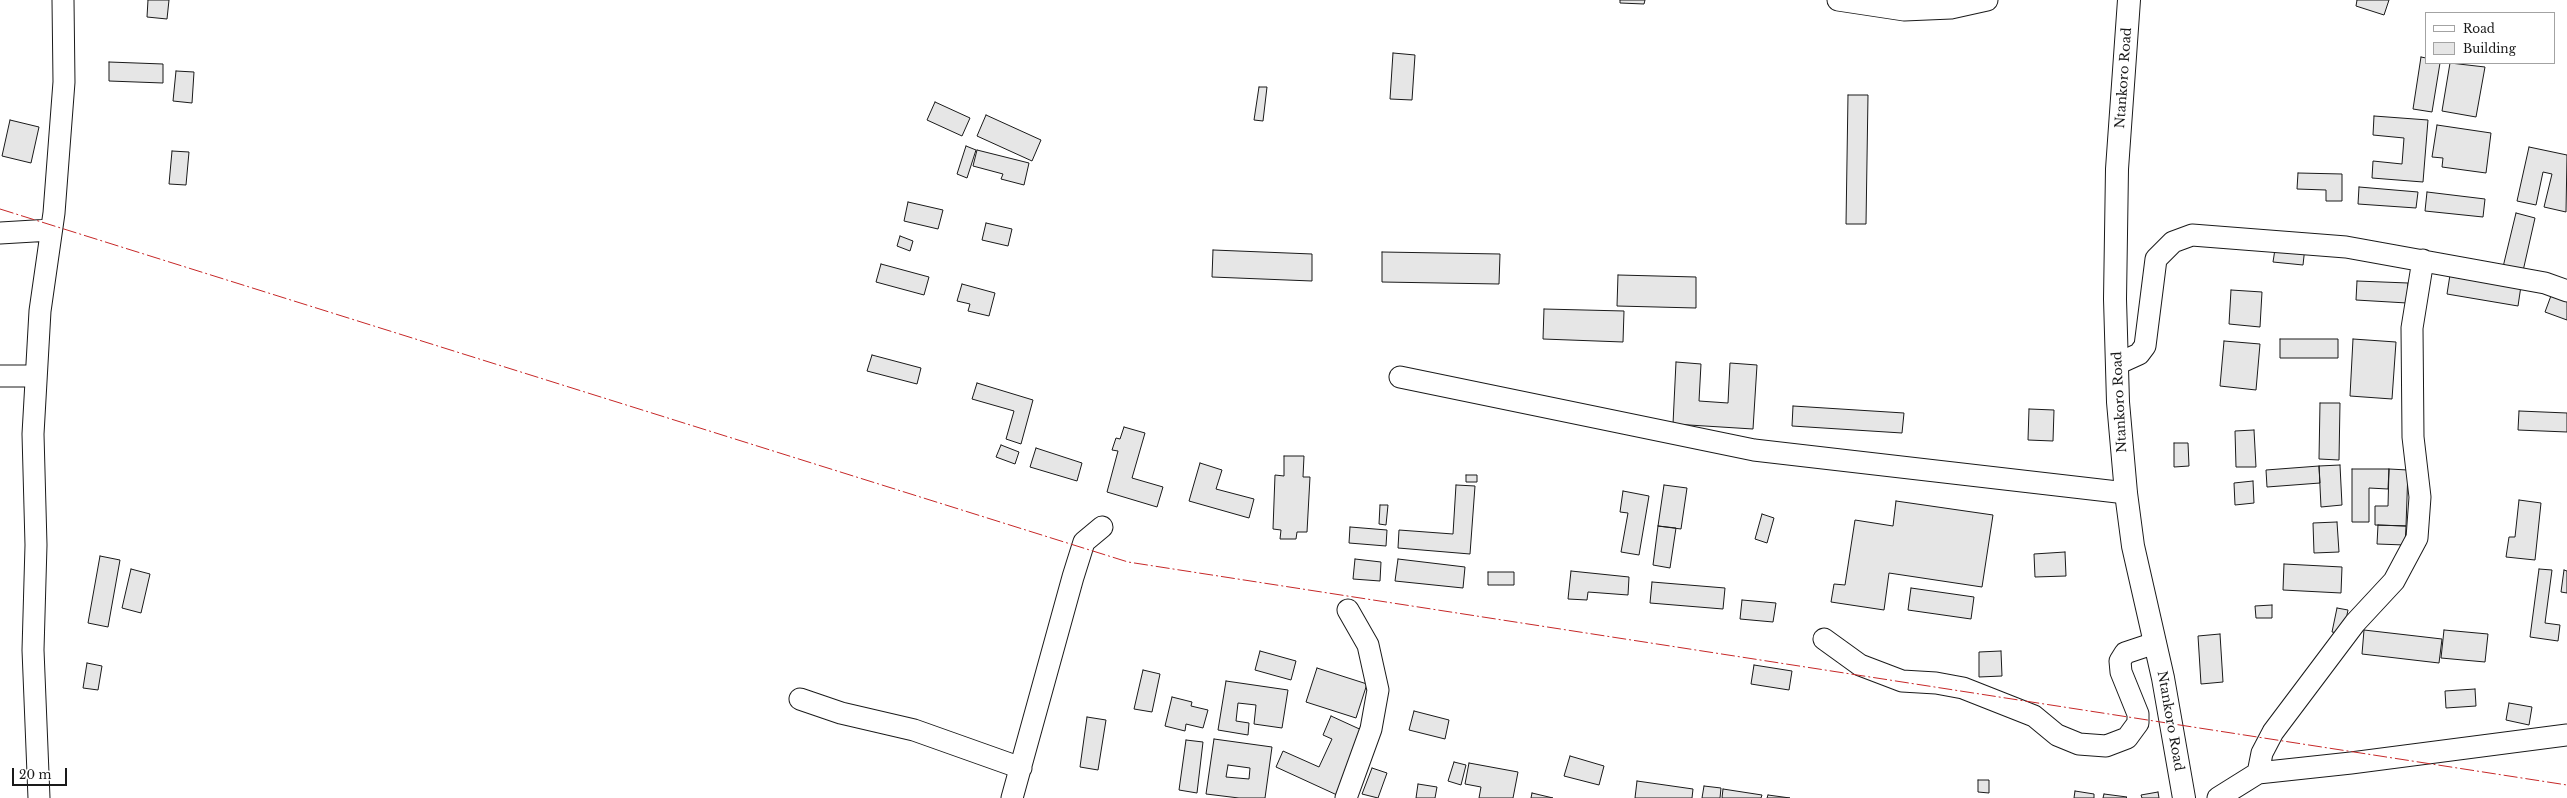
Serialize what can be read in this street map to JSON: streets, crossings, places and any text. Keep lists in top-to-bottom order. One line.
{"streets":{"main road":["Ntankoro Road"]},"legend":["Road","Building"],"scale_bar":"20 m"}
